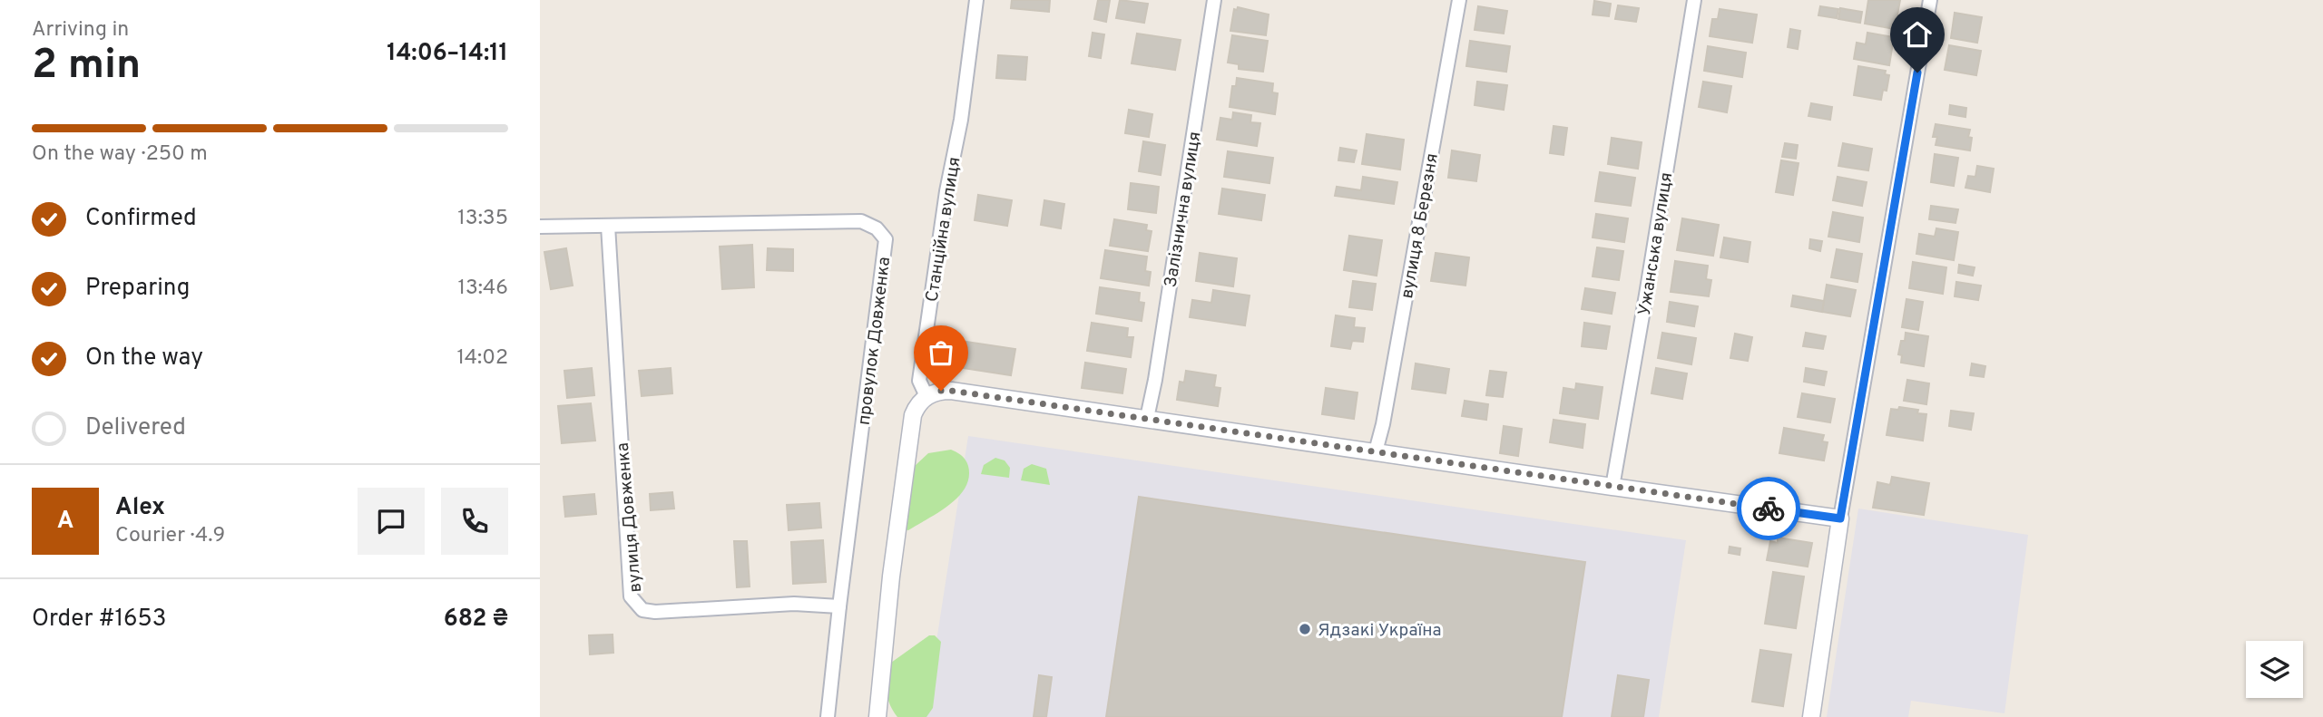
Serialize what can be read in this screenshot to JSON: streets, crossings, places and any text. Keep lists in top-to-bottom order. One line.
{"streets":{"street":["Залізнична вулиця","вулиця 8 Березня","Станційна вулиця","Ужанська вулиця","провулок Довженка","вулиця Довженка"]},"crossings":[["провулок Довженка","вулиця Довженка"]],"places":["Ядзакі Україна"],"page":{"heading":["2 min","Arriving in","14:06–14:11"],"panel":["Alex","Courier · 4.9","Order #1653","682 ₴"],"bar":"On the way · 250 m","list":[["Confirmed","13:35"],["Preparing","13:46"],["On the way","14:02"],"Delivered"],"round":"A"}}
